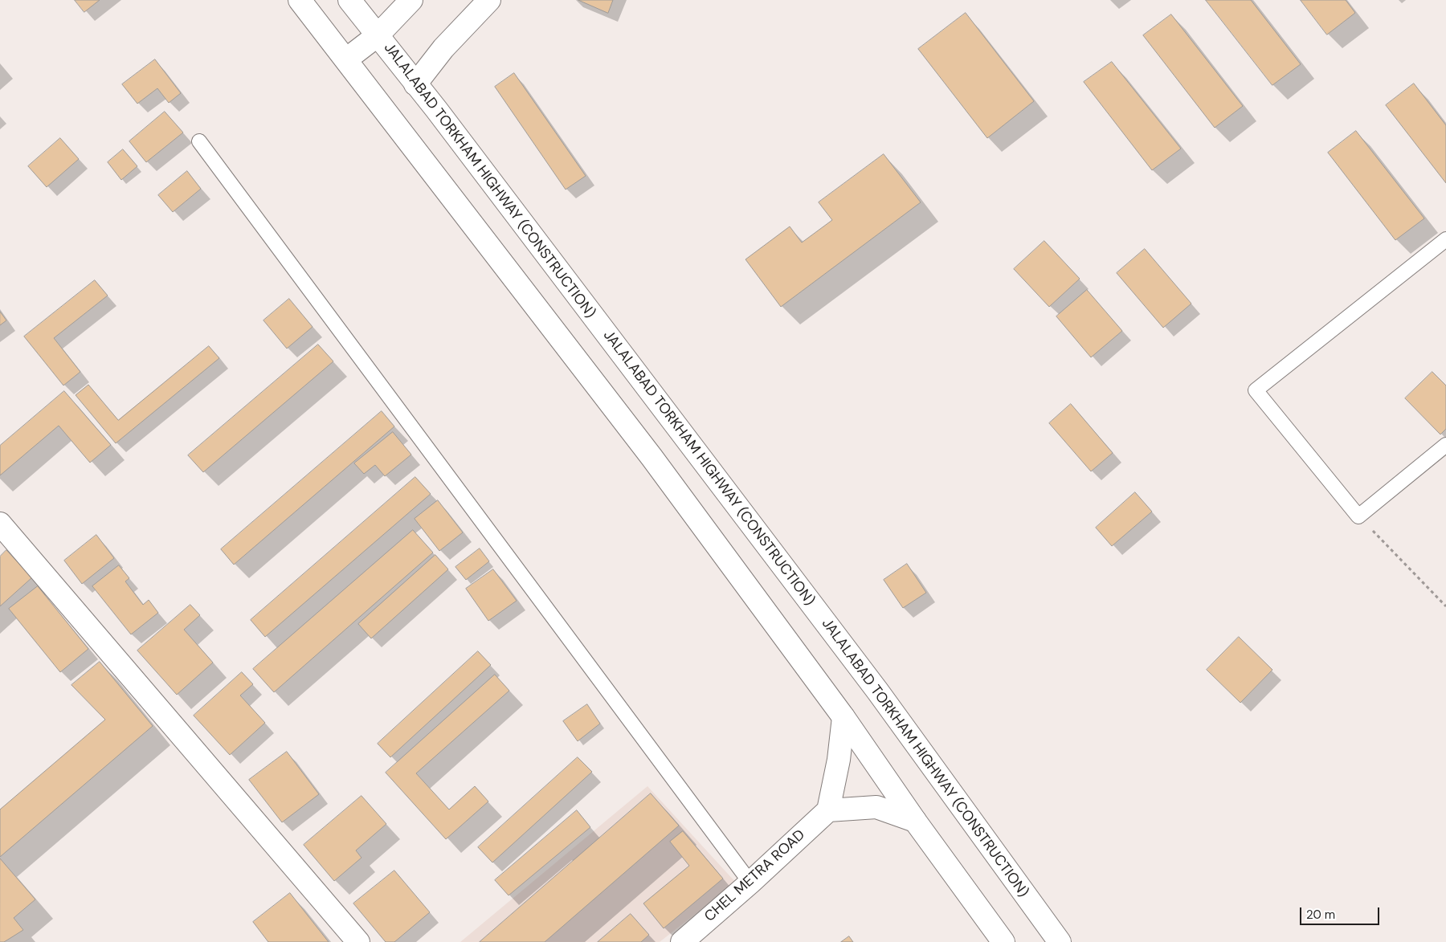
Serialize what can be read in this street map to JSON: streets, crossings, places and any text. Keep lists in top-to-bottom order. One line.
{"streets":{"main road":["JALALABAD TORKHAM HIGHWAY (CONSTRUCTION)","CHEL METRA ROAD"]},"scale_bar":"20 m"}
